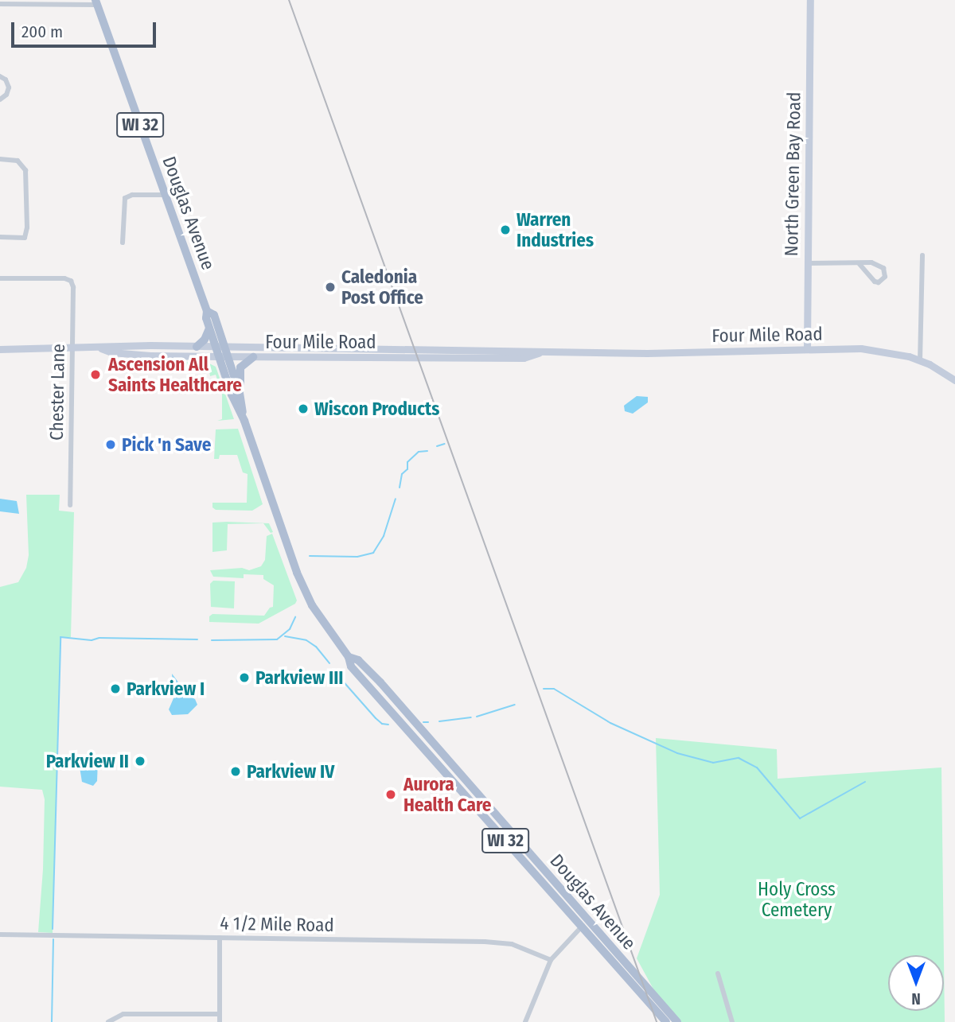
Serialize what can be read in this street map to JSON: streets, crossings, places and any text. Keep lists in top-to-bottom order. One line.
{"streets":{"main road":["WI 32","Douglas Avenue"],"street":["North Green Bay Road","Four Mile Road","Chester Lane","4 1/2 Mile Road"]},"crossings":[["North Green Bay Road","Four Mile Road"],["Douglas Avenue","Four Mile Road"],["Four Mile Road","Chester Lane"]],"parks":["Holy Cross Cemetery"],"places":["Warren Industries","Caledonia Post Office","Ascension All Saints Healthcare","Wiscon Products","Pick 'n Save","Parkview III","Parkview I","Parkview II","Parkview IV","Aurora Health Care"],"scale_bar":"200 m","north":"bottom"}
